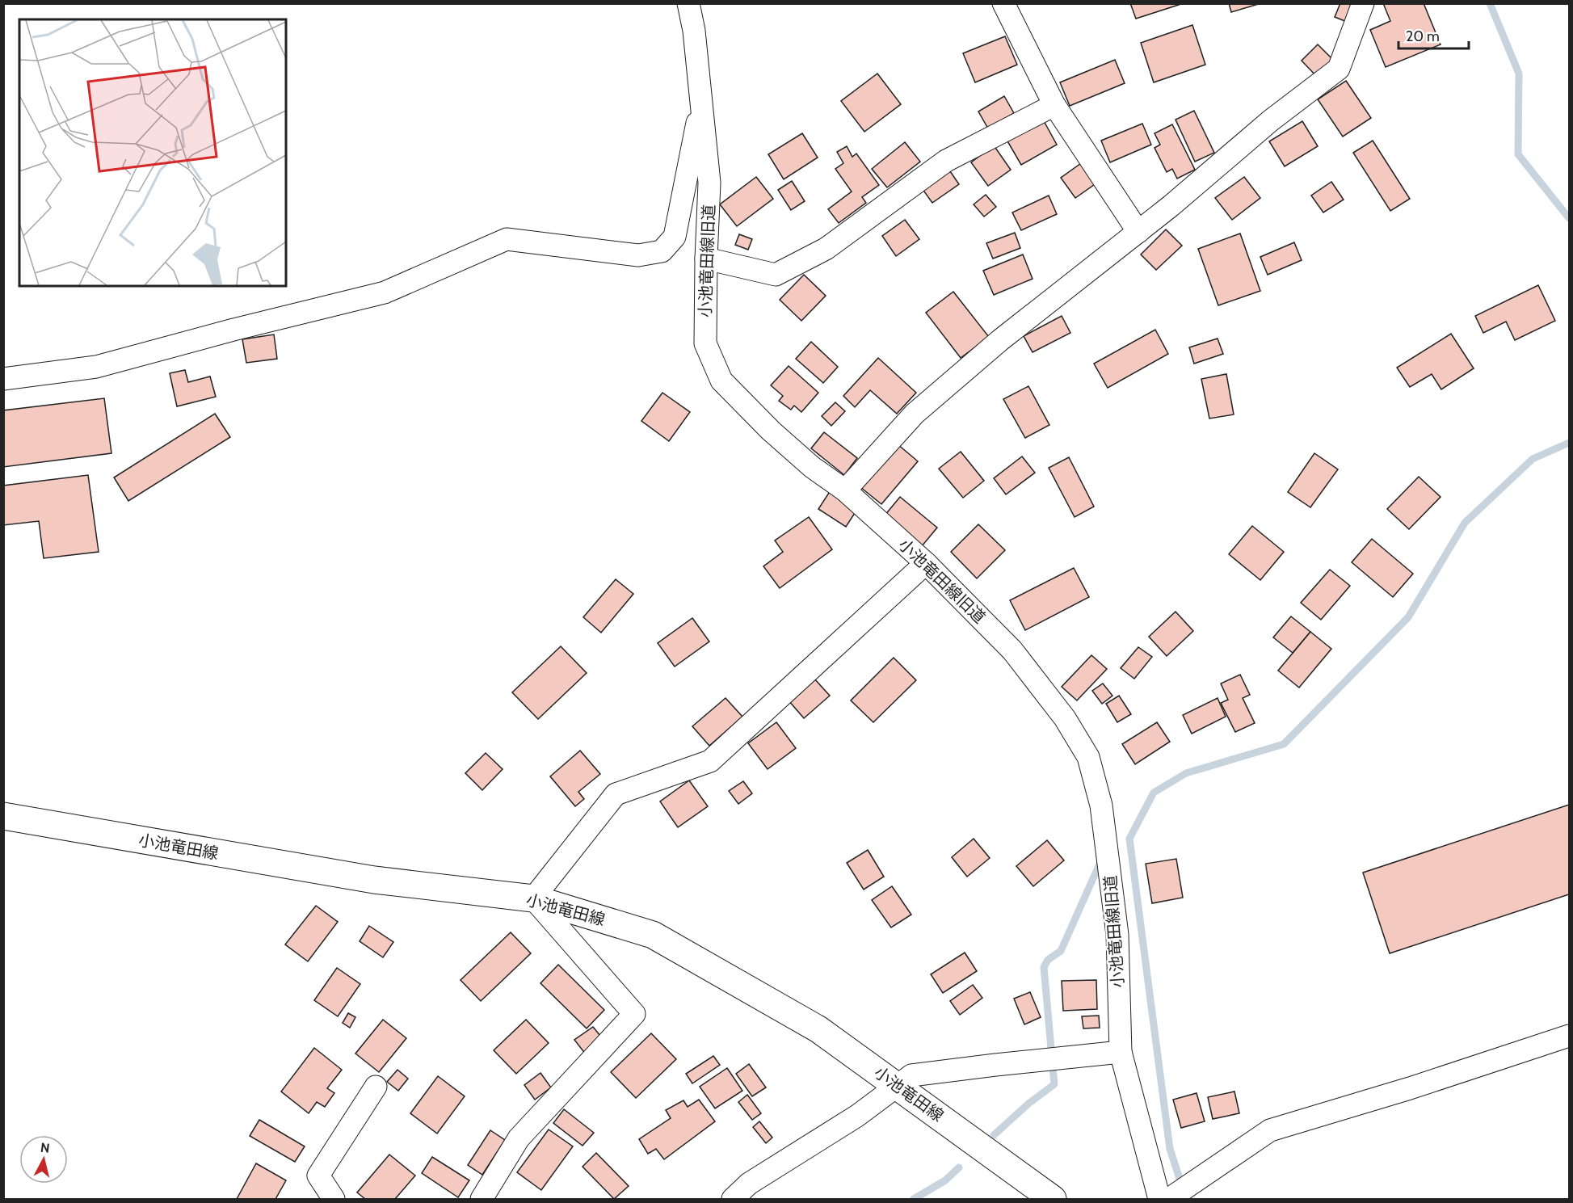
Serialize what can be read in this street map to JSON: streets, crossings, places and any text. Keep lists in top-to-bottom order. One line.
{"streets":{"main road":["小池竜田線"],"street":["小池竜田線旧道"]},"scale_bar":"20 m","north":"top"}
